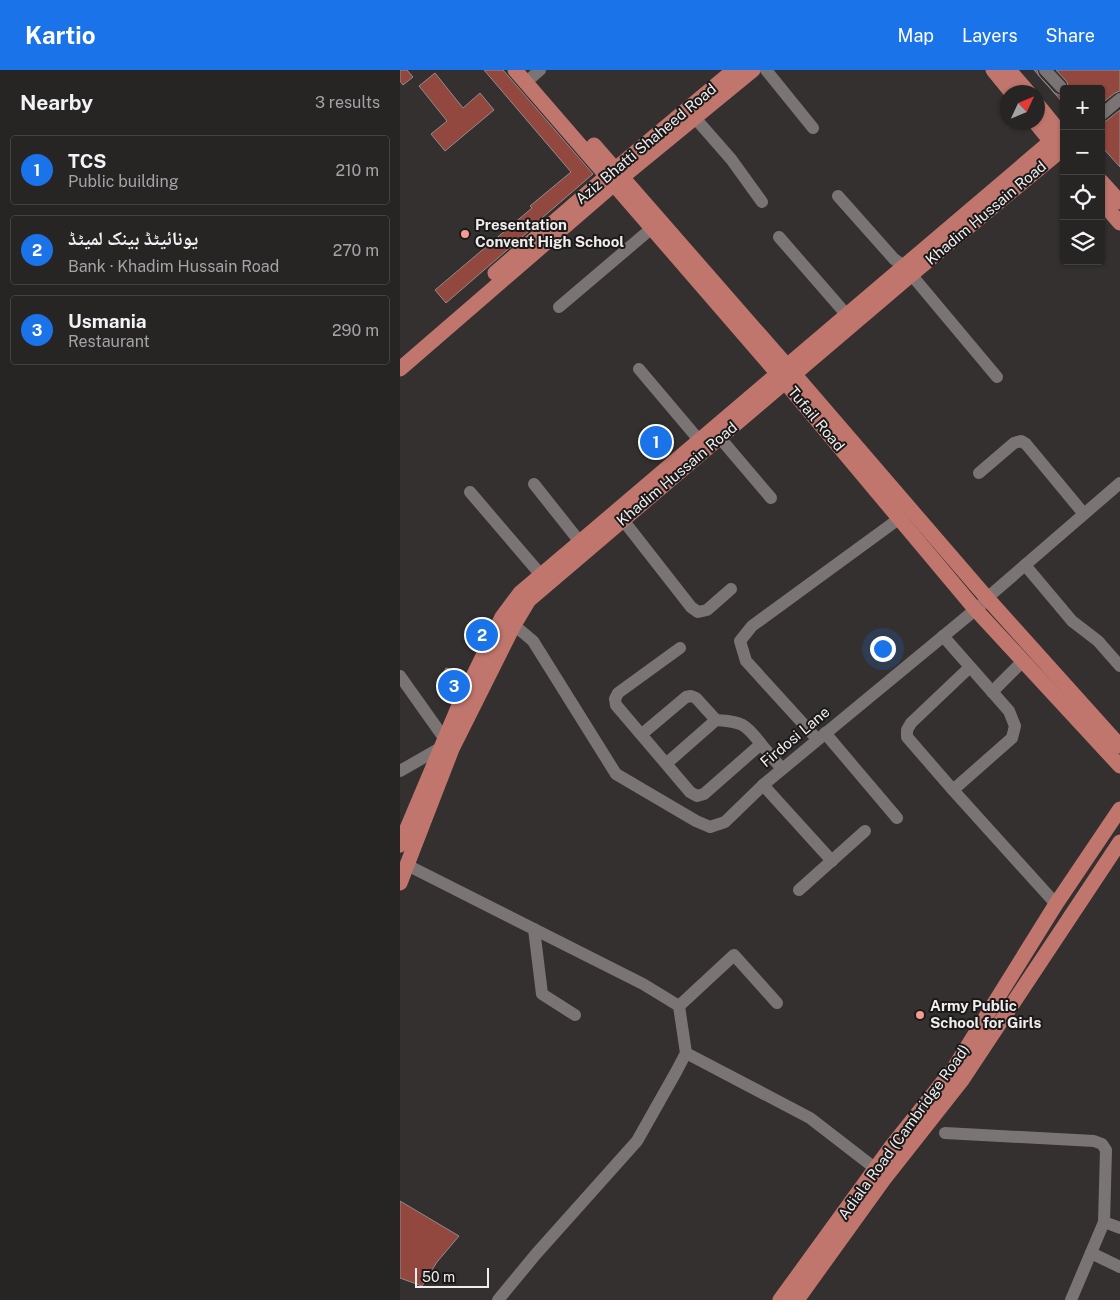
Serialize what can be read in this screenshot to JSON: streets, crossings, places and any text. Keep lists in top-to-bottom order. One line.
{"streets":{"main road":["Aziz Bhatti Shaheed Road","Khadim Hussain Road","Tufail Road","Adiala Road (Cambridge Road)"],"street":["Firdosi Lane"]},"crossings":[["Aziz Bhatti Shaheed Road","Tufail Road"],["Khadim Hussain Road","Tufail Road"],["Khadim Hussain Road","Firdosi Lane"],["Tufail Road","Firdosi Lane"]],"places":["Presentation Convent High School","Army Public School for Girls"],"scale_bar":"50 m","north":"top right","page":{"header":"Kartio","nav":["Map","Layers","Share"],"heading":["Nearby","3 results"],"map_buttons":["+","−"],"list":[{"mark":"1","name":"TCS","note":"Public building","value":"210 m"},{"mark":"2","name":"یونائیٹڈ بینک لمیٹڈ","note":"Bank · Khadim Hussain Road","value":"270 m"},{"mark":"3","name":"Usmania","note":"Restaurant","value":"290 m"}],"pins":["1","2","3"],"scale":"50 m"}}
